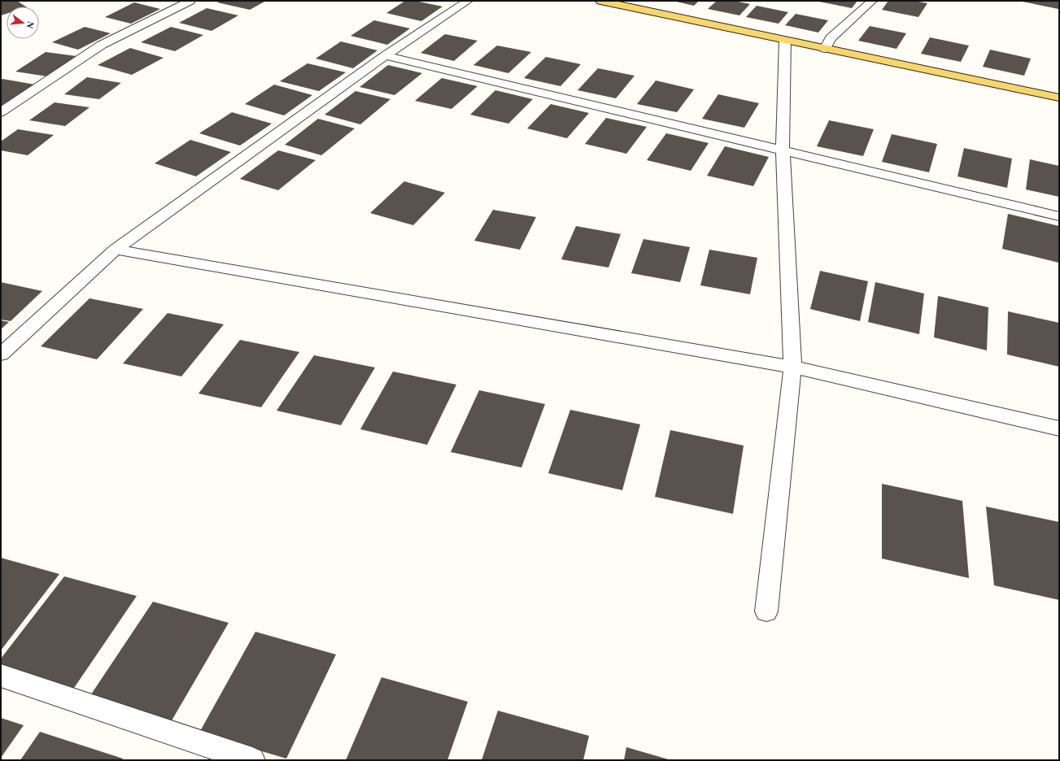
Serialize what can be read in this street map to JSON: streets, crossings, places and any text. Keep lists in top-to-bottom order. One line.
{"north":"right"}
